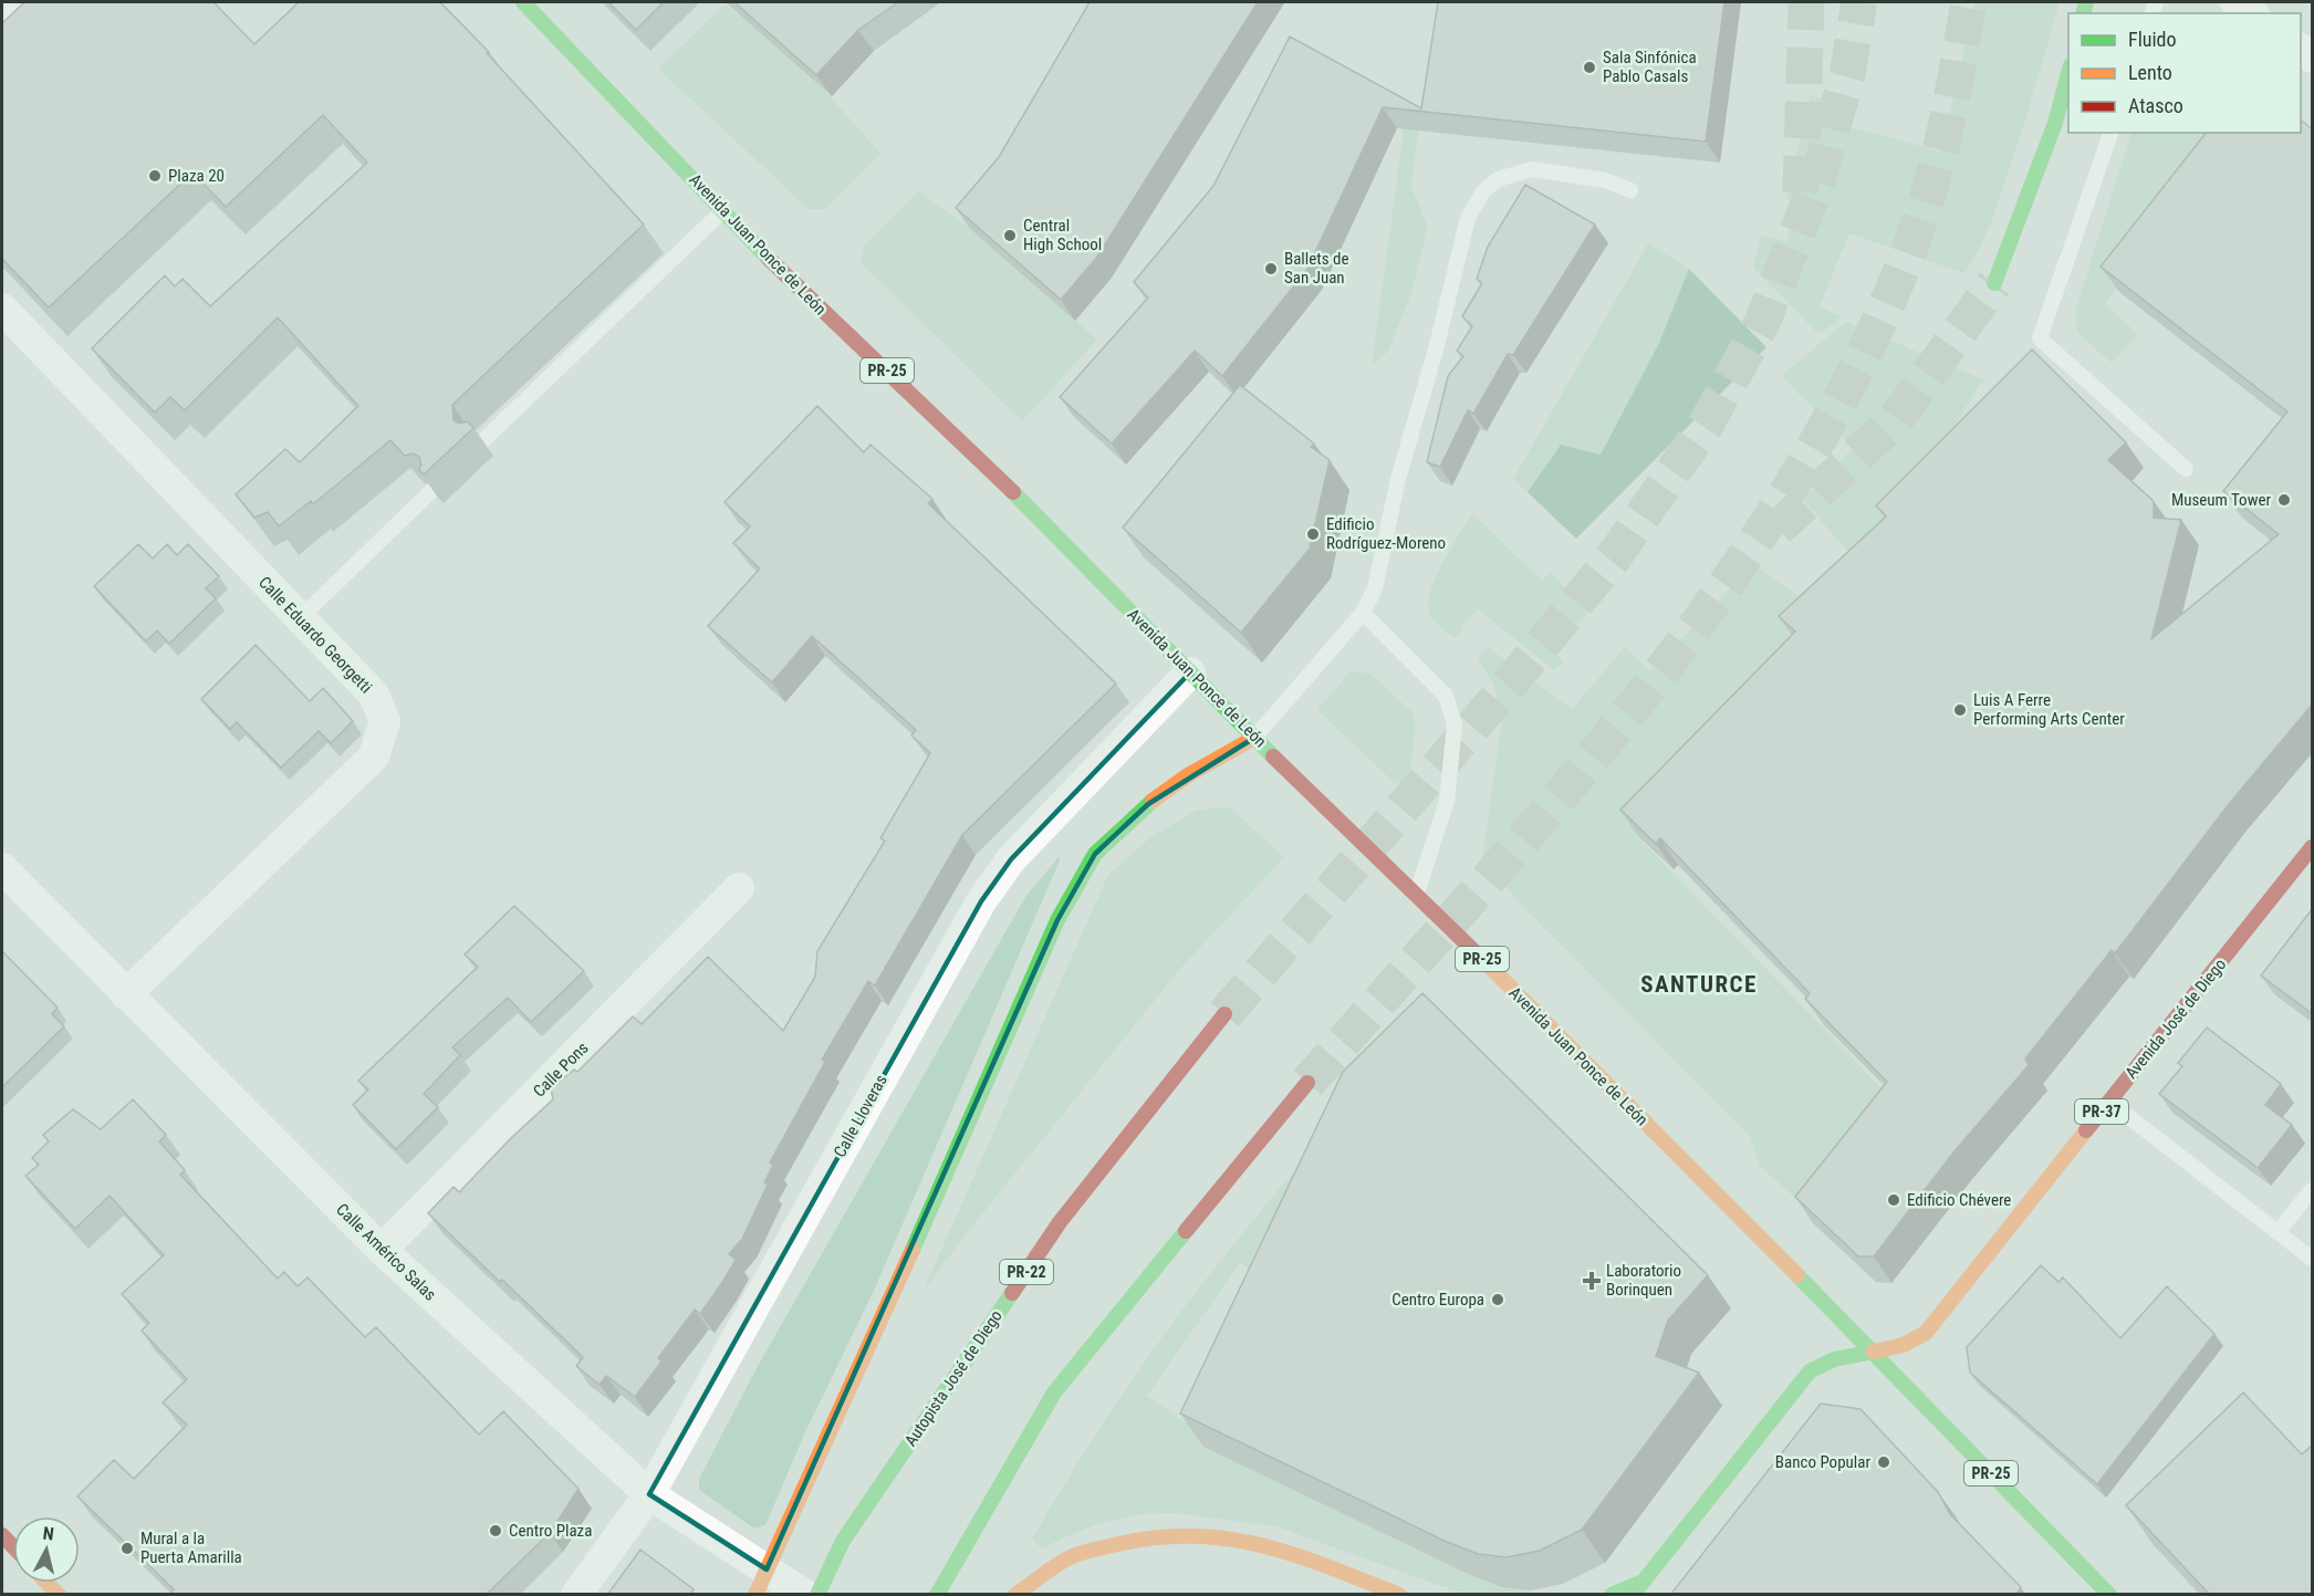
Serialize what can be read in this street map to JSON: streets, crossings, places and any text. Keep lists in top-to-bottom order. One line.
{"streets":{"main road":["Avenida Juan Ponce de León","PR-25","Avenida José de Diego","PR-37","PR-22","Autopista José de Diego"],"street":["Calle Eduardo Georgetti","Calle Pons","Calle Lloveras","Calle Américo Salas"]},"crossings":[["Avenida Juan Ponce de León","PR-25"],["Avenida Juan Ponce de León","Avenida José de Diego"],["Avenida Juan Ponce de León","PR-37"],["Avenida Juan Ponce de León","Calle Lloveras"],["PR-25","Avenida José de Diego"],["PR-25","PR-37"],["Calle Eduardo Georgetti","Calle Américo Salas"],["Avenida José de Diego","PR-37"],["Calle Pons","Calle Américo Salas"],["Calle Lloveras","Calle Américo Salas"]],"districts":["SANTURCE"],"places":{"other":["Sala Sinfónica Pablo Casals","Plaza 20","Central High School","Ballets de San Juan","Museum Tower","Edificio Rodríguez-Moreno","Luis A Ferre Performing Arts Center","Edificio Chévere","Centro Europa","Banco Popular","Centro Plaza","Mural a la Puerta Amarilla"],"health":["Laboratorio Borinquen"]},"legend":["Fluido","Lento","Atasco"],"north":"top"}
